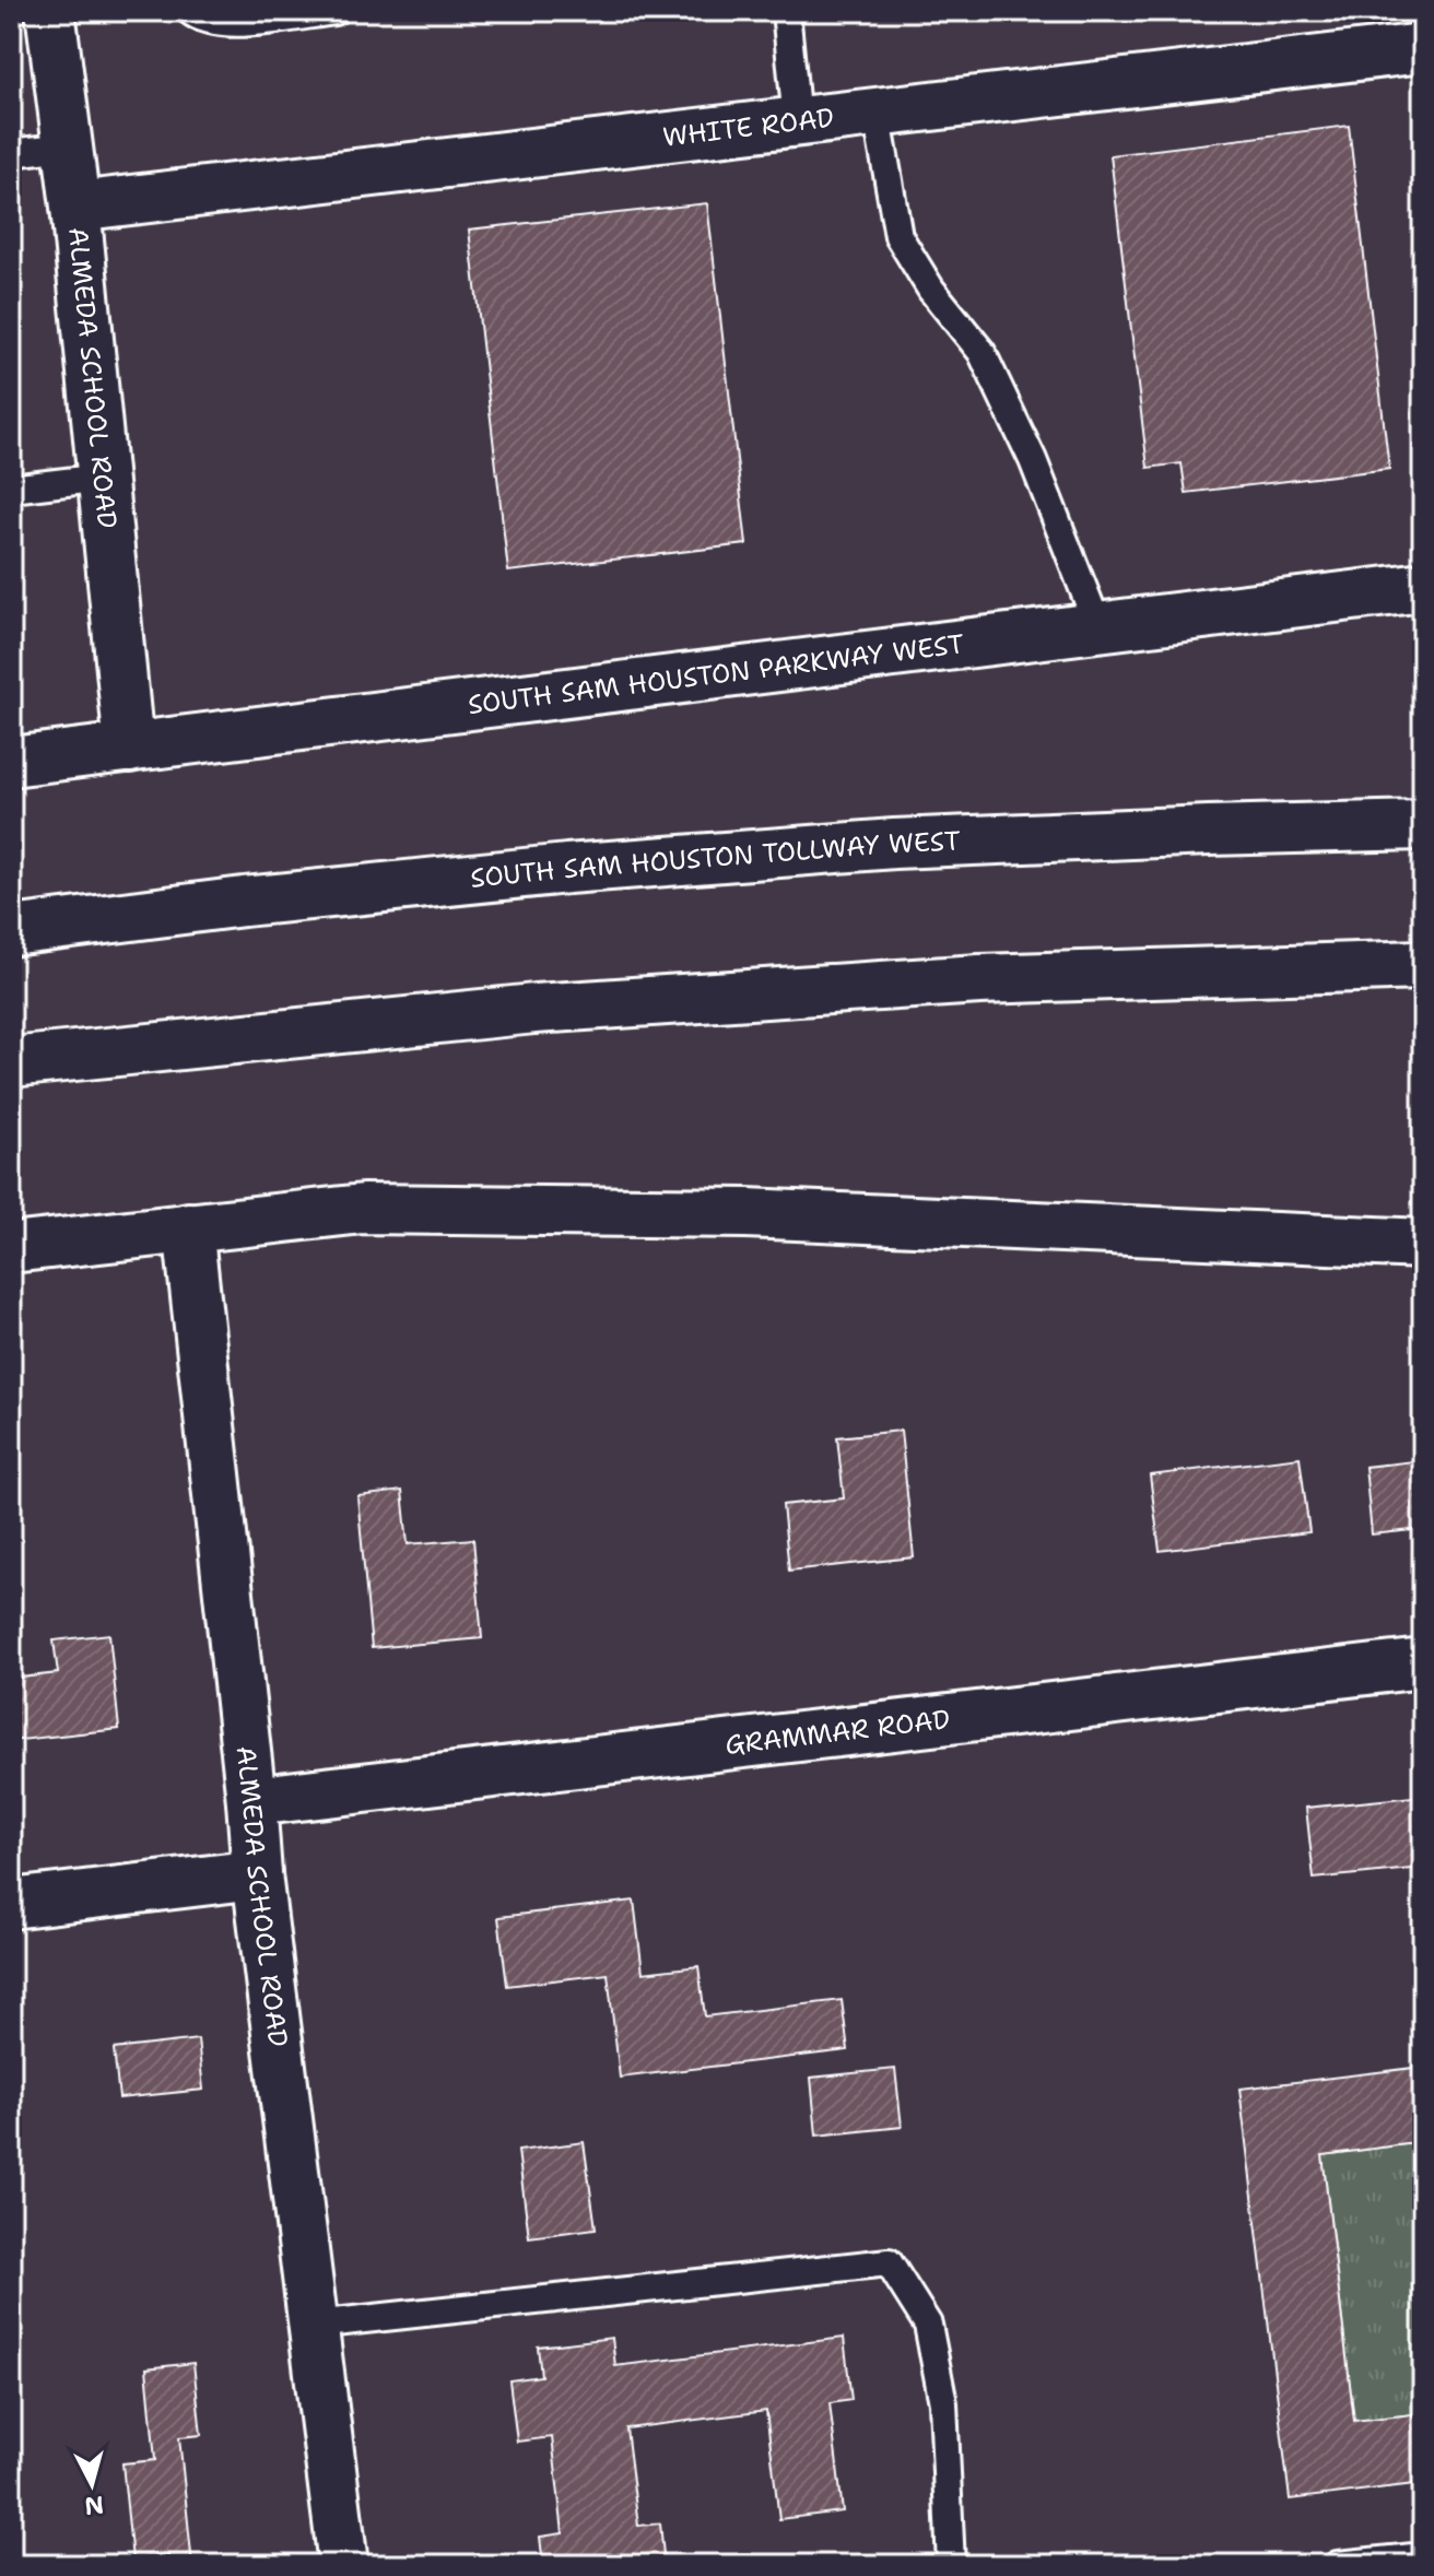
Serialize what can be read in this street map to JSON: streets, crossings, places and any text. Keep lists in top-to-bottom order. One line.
{"streets":{"main road":["WHITE ROAD","ALMEDA SCHOOL ROAD","SOUTH SAM HOUSTON PARKWAY WEST","SOUTH SAM HOUSTON TOLLWAY WEST","GRAMMAR ROAD"]},"crossings":[["WHITE ROAD","ALMEDA SCHOOL ROAD"],["ALMEDA SCHOOL ROAD","SOUTH SAM HOUSTON PARKWAY WEST"],["ALMEDA SCHOOL ROAD","GRAMMAR ROAD"]],"north":"bottom"}
